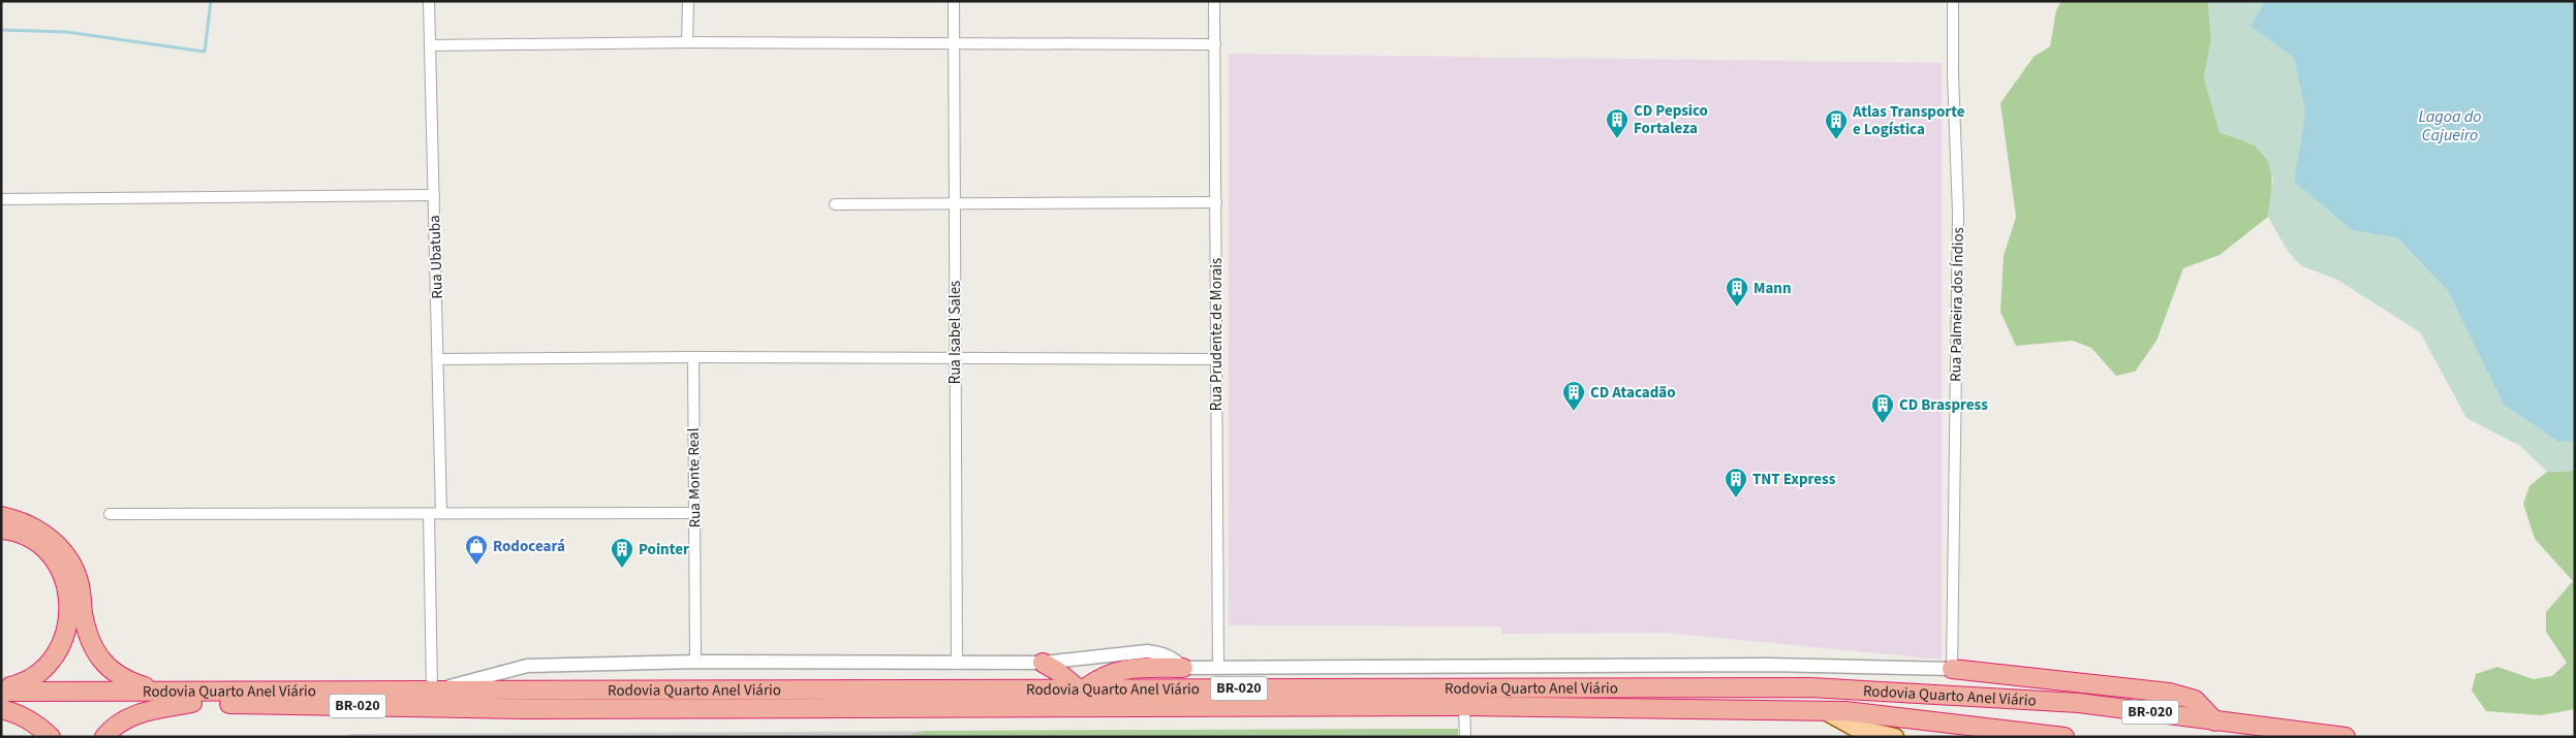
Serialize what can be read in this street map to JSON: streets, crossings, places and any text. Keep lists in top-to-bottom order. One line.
{"streets":{"highway":["BR-020","Rodovia Quarto Anel Viário"],"street":["Rua Ubatuba","Rua Palmeira dos Índios","Rua Isabel Sales","Rua Prudente de Morais","Rua Monte Real"]},"crossings":[["BR-020","Rodovia Quarto Anel Viário"]],"water":["Lagoa do Cajueiro"],"places":{"building":["CD Pepsico Fortaleza","Atlas Transporte e Logística","Mann","CD Atacadão","CD Braspress","TNT Express","Pointer"],"shop":["Rodoceará"]}}
